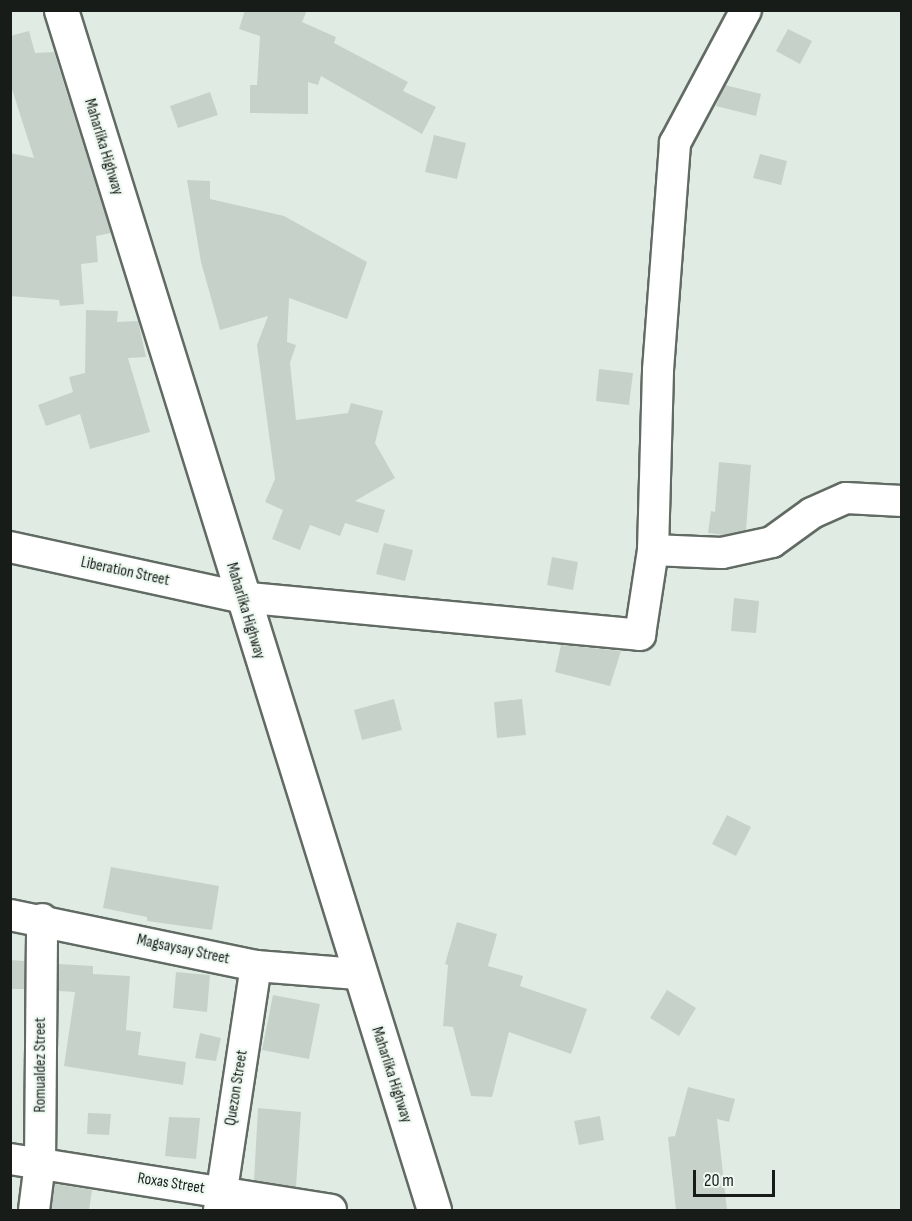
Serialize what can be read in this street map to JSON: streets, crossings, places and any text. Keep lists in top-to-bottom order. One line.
{"streets":{"highway":["Maharlika Highway"],"street":["Liberation Street","Magsaysay Street","Romualdez Street","Quezon Street","Roxas Street"]},"crossings":[["Maharlika Highway","Liberation Street"],["Maharlika Highway","Magsaysay Street"],["Magsaysay Street","Romualdez Street"],["Magsaysay Street","Quezon Street"],["Romualdez Street","Roxas Street"],["Quezon Street","Roxas Street"]],"scale_bar":"20 m"}
